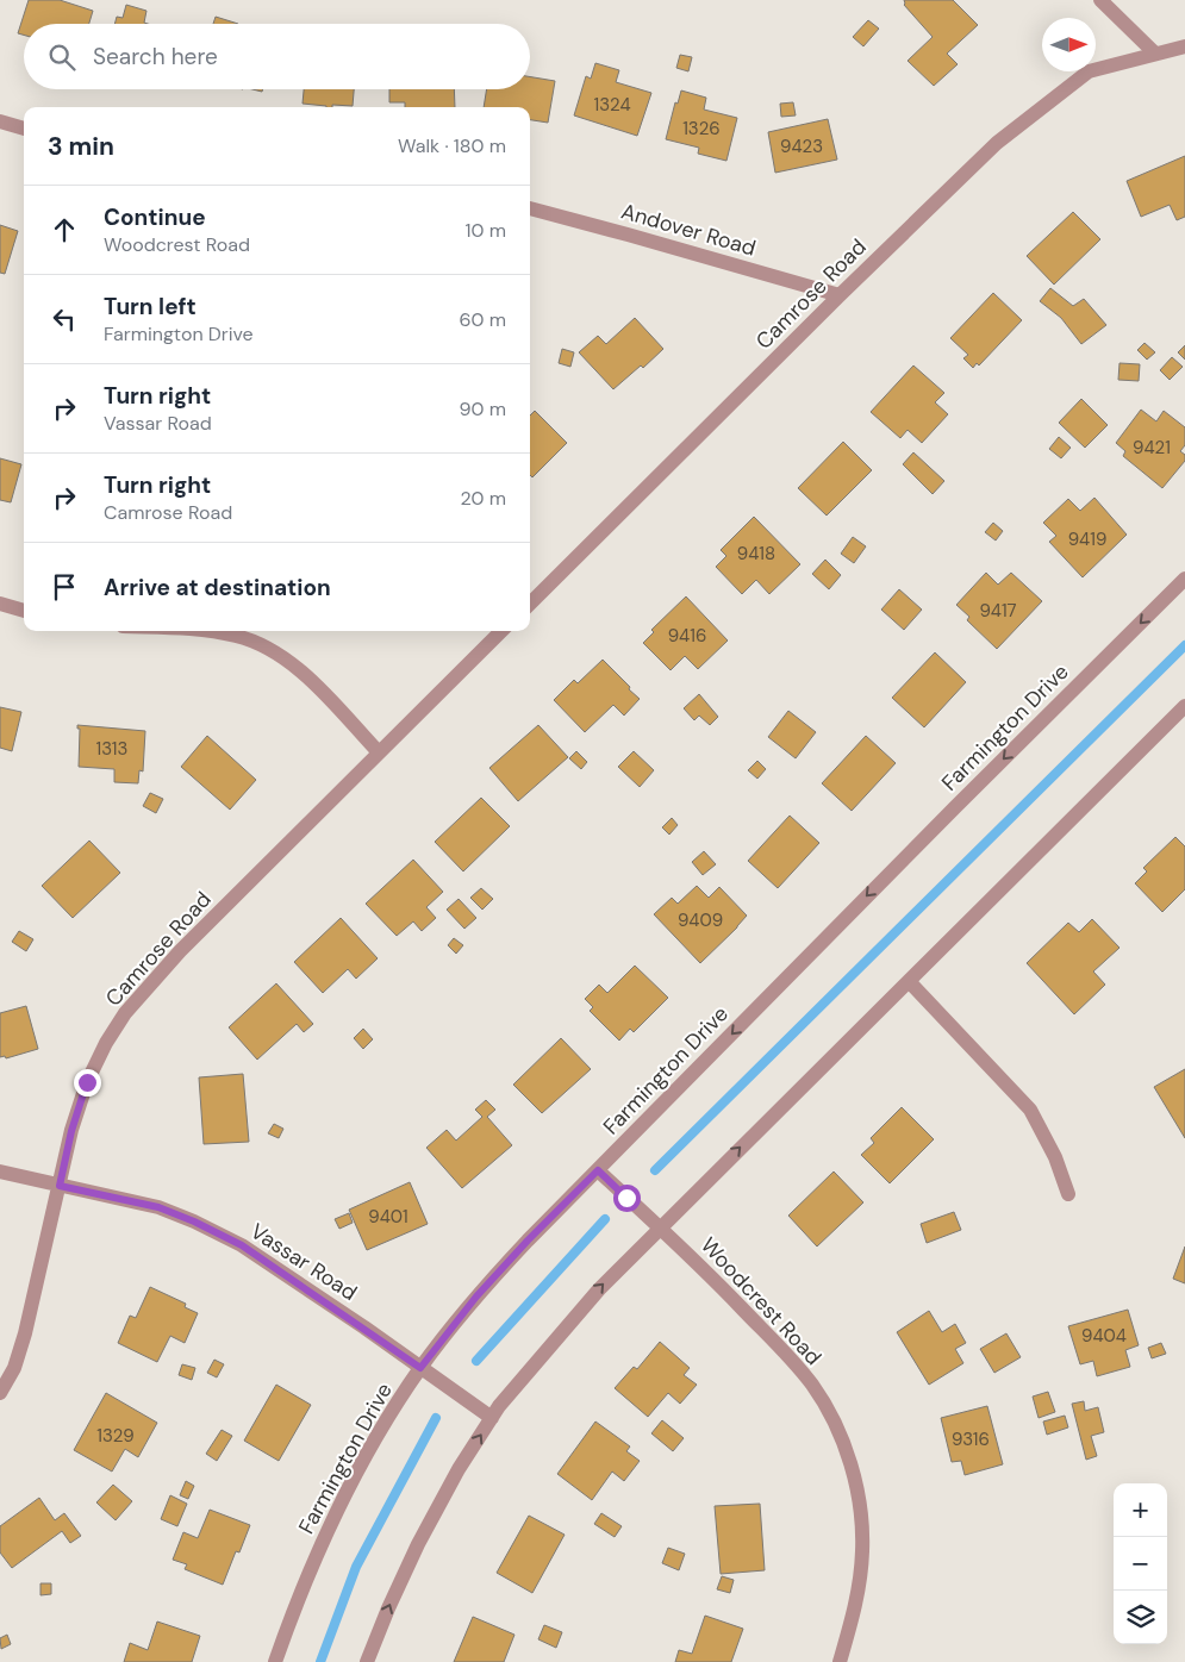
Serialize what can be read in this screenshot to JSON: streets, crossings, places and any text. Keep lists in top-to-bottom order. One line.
{"streets":{"street":["Andover Road","Camrose Road","Farmington Drive","Vassar Road","Woodcrest Road"]},"crossings":[["Andover Road","Camrose Road"],["Camrose Road","Vassar Road"],["Farmington Drive","Vassar Road"],["Farmington Drive","Woodcrest Road"]],"house_numbers":["1324","1326","9423","9421","9419","9418","9417","9416","1313","9409","9401","9404","1329","9316"],"north":"right","page":{"search":"Search here","heading":["3 min","Walk · 180 m"],"list":[["Continue","Woodcrest Road","10 m"],["Turn left","Farmington Drive","60 m"],["Turn right","Vassar Road","90 m"],["Turn right","Camrose Road","20 m"],"Arrive at destination"],"map_buttons":["+","−"]}}
